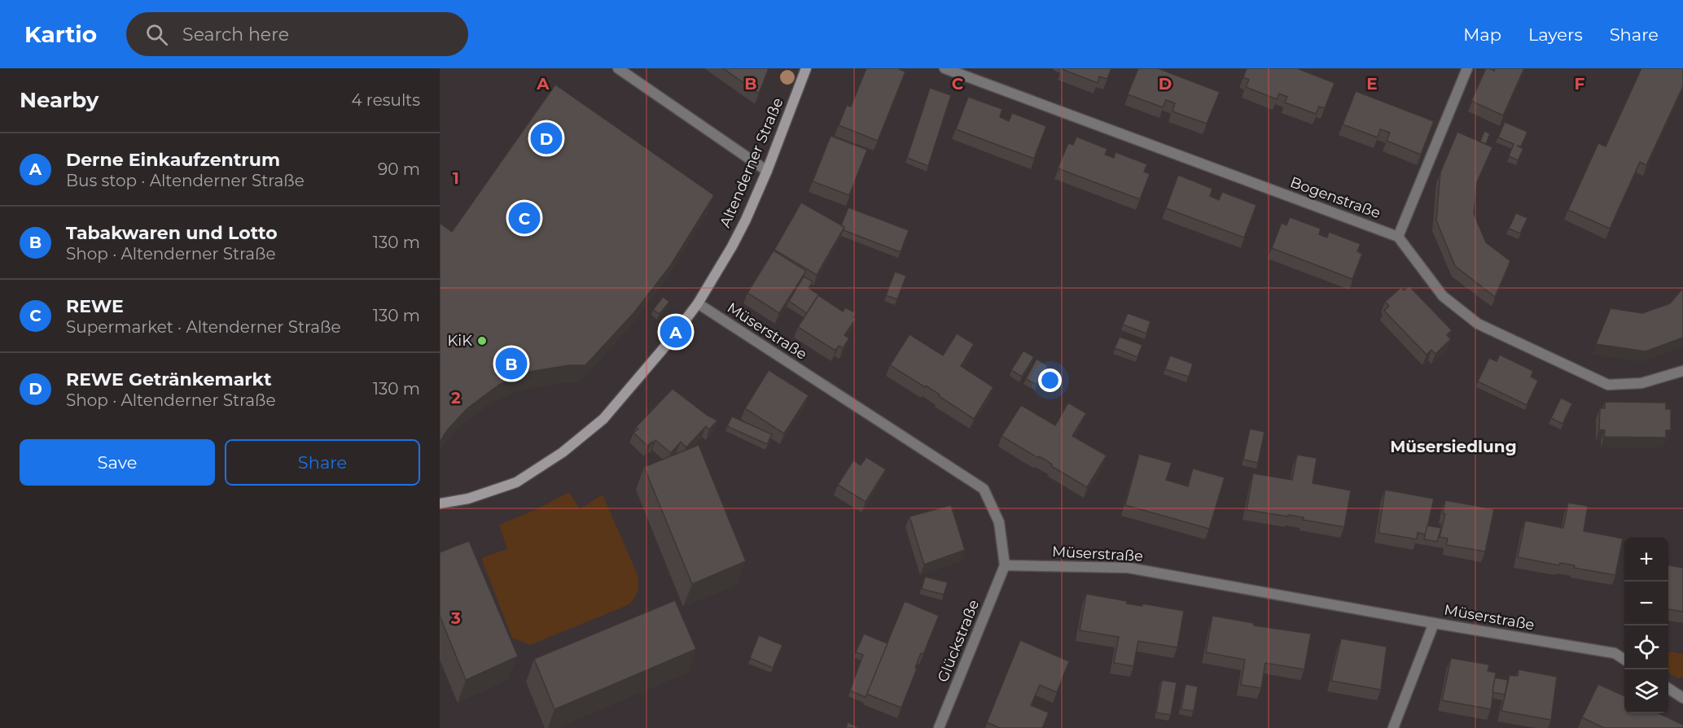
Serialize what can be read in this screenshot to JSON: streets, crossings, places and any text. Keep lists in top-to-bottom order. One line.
{"streets":{"main road":["Altenderner Straße"],"street":["Bogenstraße","Müserstraße","Glückstraße"]},"crossings":[["Altenderner Straße","Müserstraße"],["Müserstraße","Glückstraße"]],"districts":["Müsersiedlung"],"places":["KiK"],"page":{"header":"Kartio","search":"Search here","nav":["Map","Layers","Share"],"heading":["Nearby","4 results"],"pins":["D","C","A","B"],"list":[{"mark":"A","name":"Derne Einkaufzentrum","note":"Bus stop · Altenderner Straße","value":"90 m"},{"mark":"B","name":"Tabakwaren und Lotto","note":"Shop · Altenderner Straße","value":"130 m"},{"mark":"C","name":"REWE","note":"Supermarket · Altenderner Straße","value":"130 m"},{"mark":"D","name":"REWE Getränkemarkt","note":"Shop · Altenderner Straße","value":"130 m"}],"buttons":["Save","Share"],"map_buttons":["+","−"]},"grid":{"columns":["A","B","C","D","E","F"],"rows":["1","2","3"]}}
